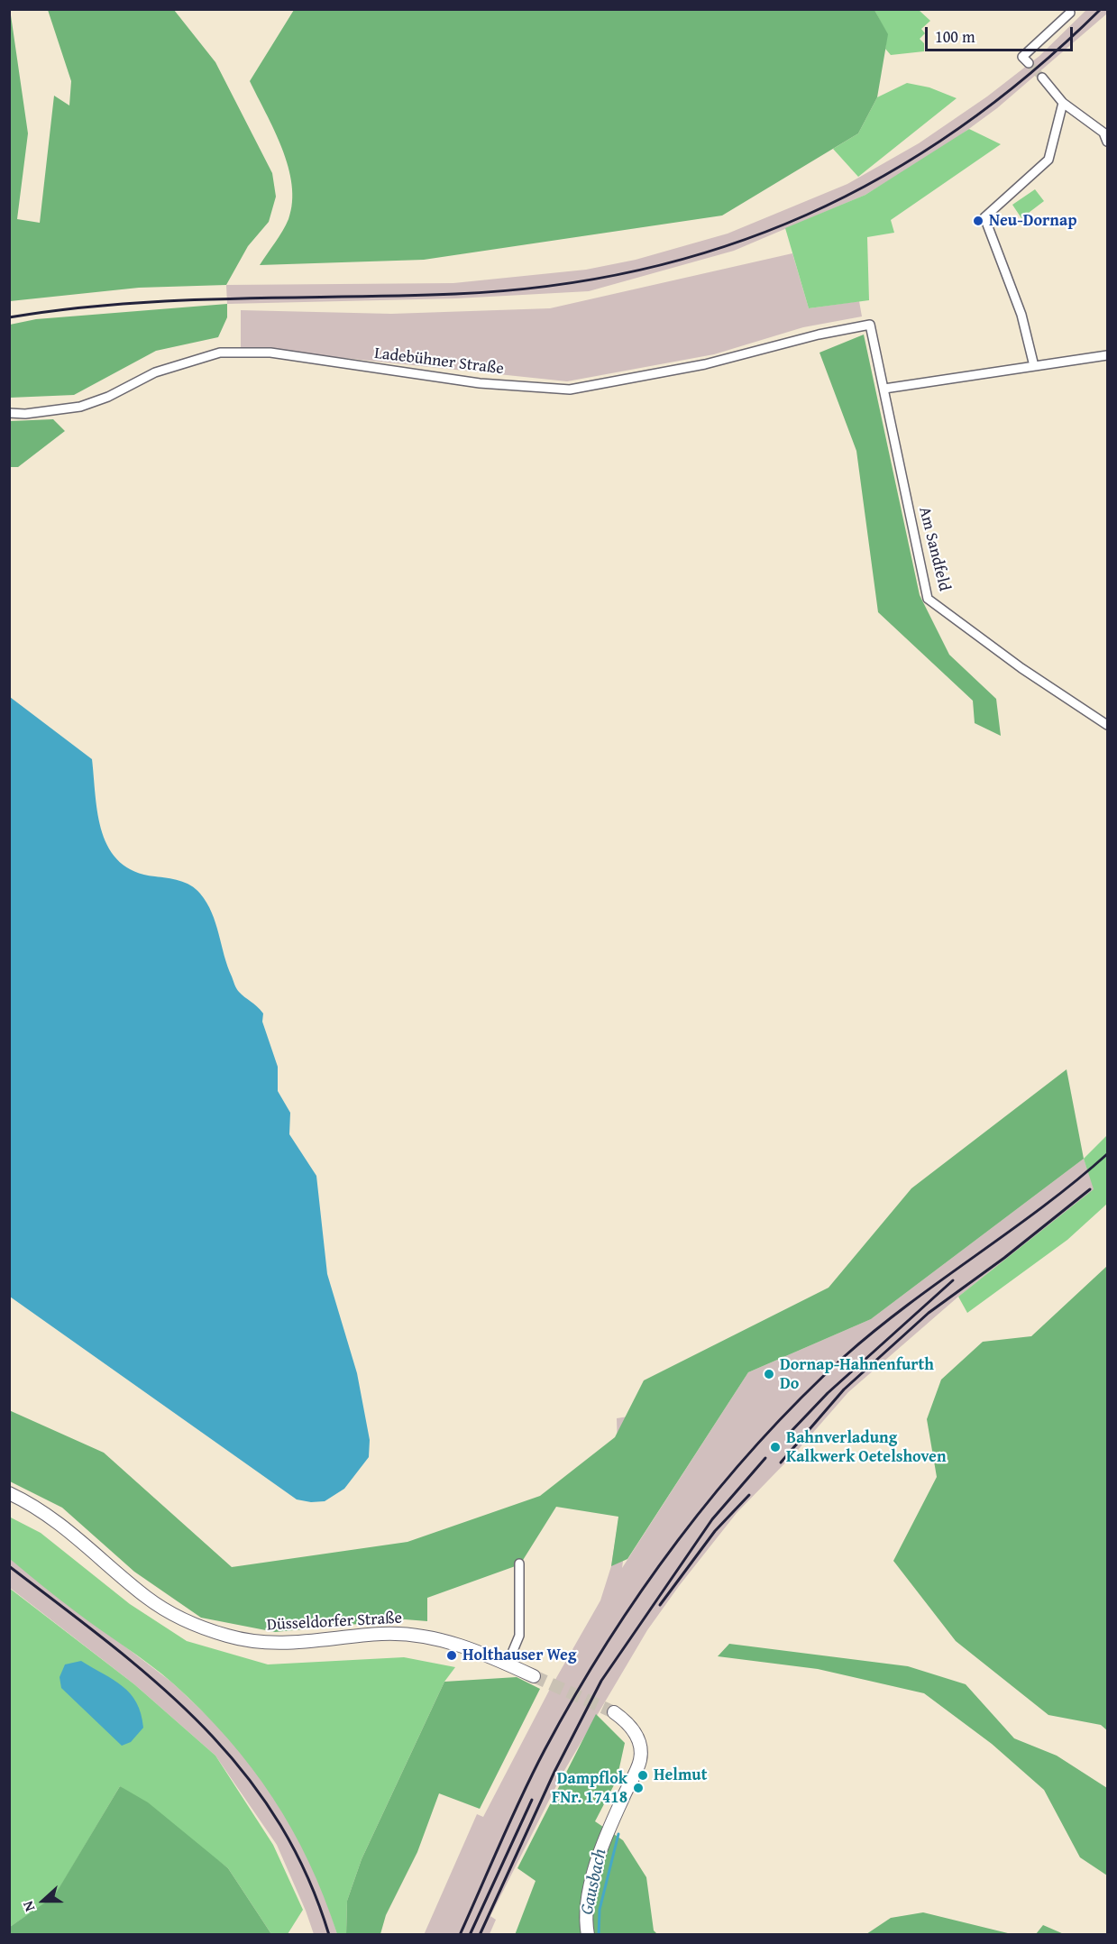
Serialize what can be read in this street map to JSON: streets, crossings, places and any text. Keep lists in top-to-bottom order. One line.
{"streets":{"main road":["Düsseldorfer Straße"],"street":["Ladebühner Straße","Am Sandfeld"]},"crossings":[["Ladebühner Straße","Am Sandfeld"]],"water":["Gausbach"],"places":["Neu-Dornap","Dornap-Hahnenfurth Do","Bahnverladung Kalkwerk Oetelshoven","Holthauser Weg","Helmut","Dampflok FNr. 17418"],"scale_bar":"100 m","north":"left"}
